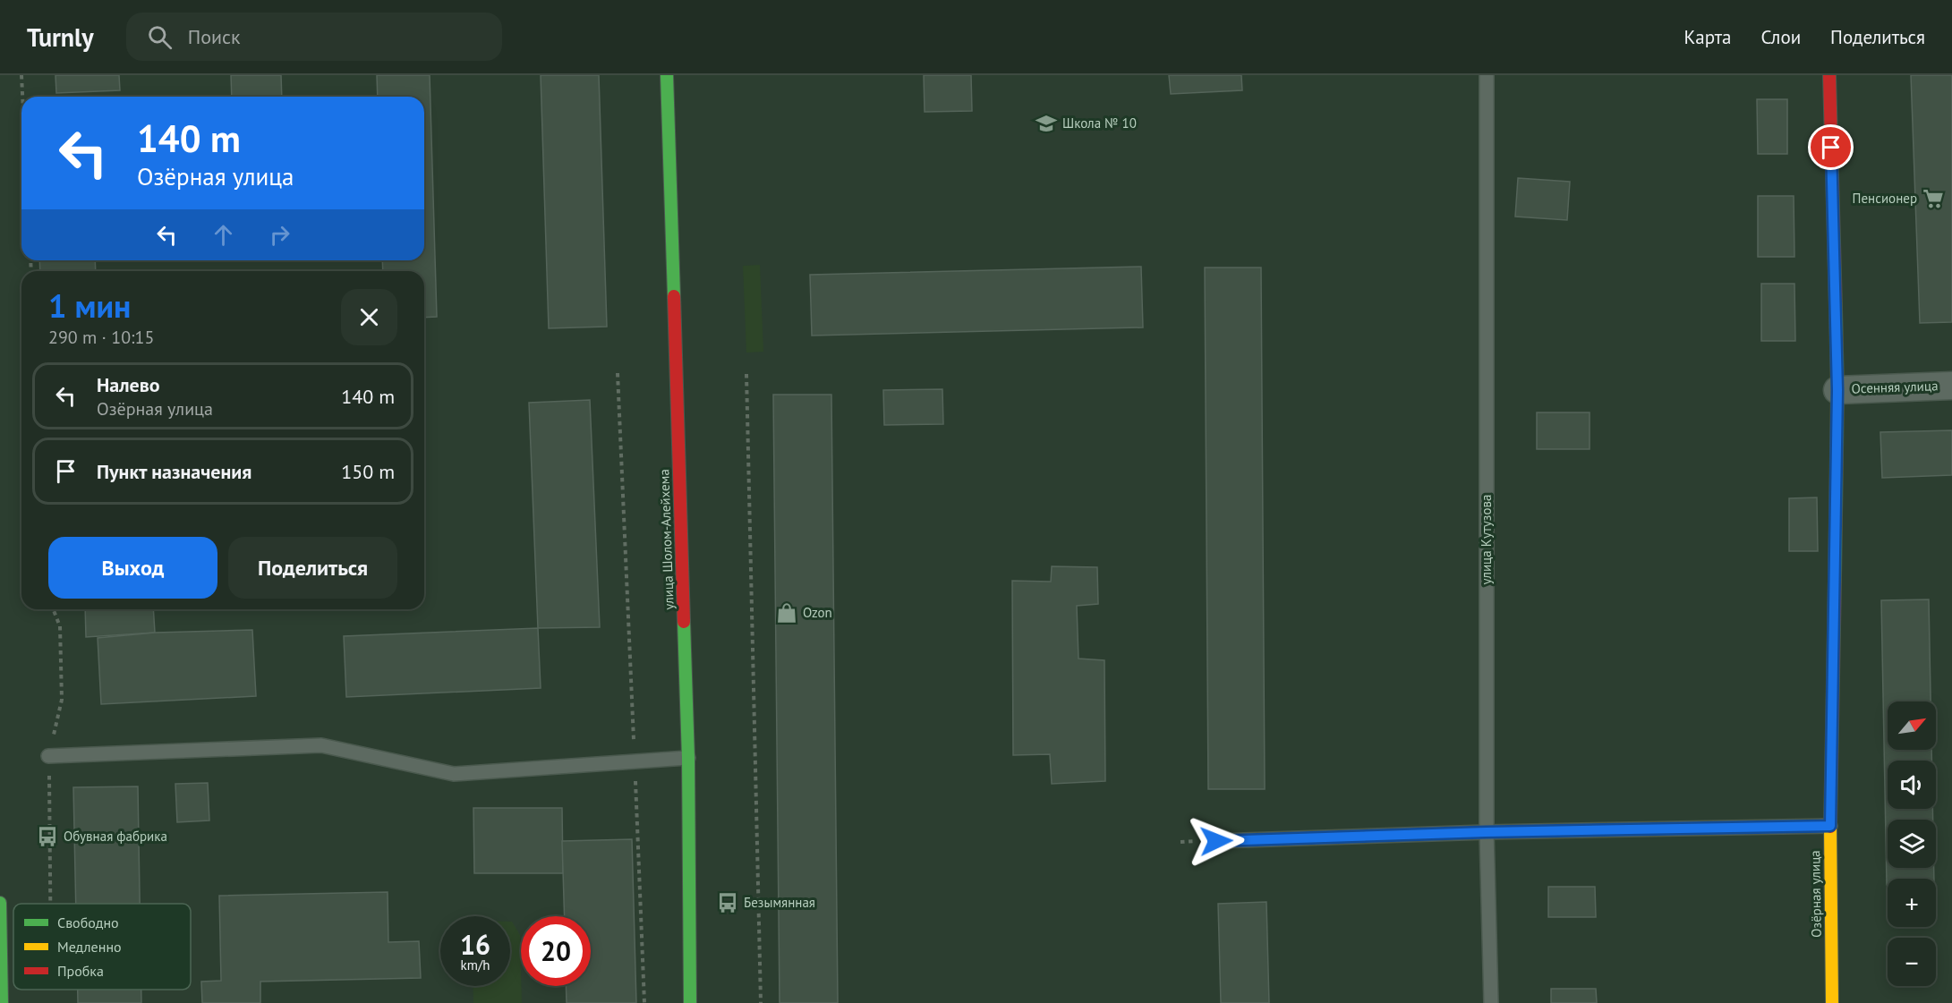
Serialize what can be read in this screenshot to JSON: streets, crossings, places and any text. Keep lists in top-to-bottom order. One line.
{"streets":{"main road":["улица Шолом-Алейхема","Озёрная улица"],"street":["Осенняя улица"],"lane":["улица Кутузова"]},"crossings":[["Осенняя улица","Озёрная улица"]],"places":{"school or university":["Школа № 10"],"supermarket":["Пенсионер"],"shop":["Ozon"],"bus stop":["Обувная фабрика","Безымянная"]},"legend":["Свободно","Медленно","Пробка"],"north":"top right","page":{"header":"Turnly","search":"Поиск","nav":["Карта","Слои","Поделиться"],"turn":["140 m","Озёрная улица"],"heading":["1 мин","290 m · 10:15"],"list":[{"name":"Налево","note":"Озёрная улица","value":"140 m"},{"name":"Пункт назначения","value":"150 m"}],"buttons":["Выход","Поделиться"],"map_buttons":["+","−"],"speed":"16 km/h","limit":"20"}}
